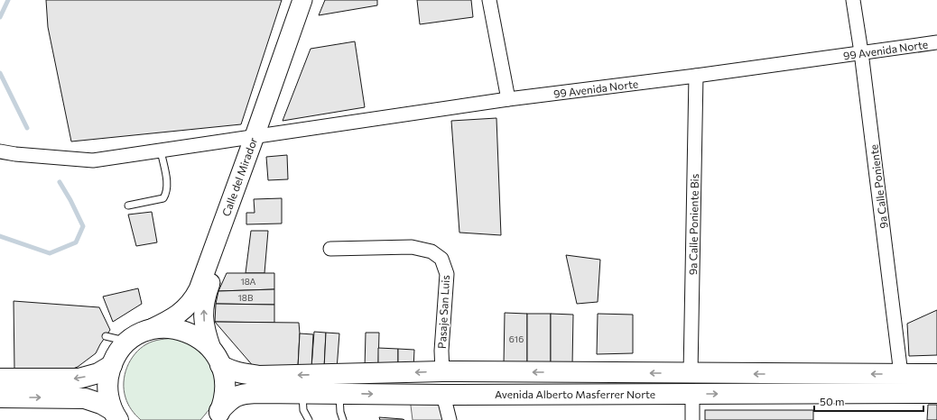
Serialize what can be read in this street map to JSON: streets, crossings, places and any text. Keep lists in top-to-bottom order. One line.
{"streets":{"main road":["Calle del Mirador","Avenida Alberto Masferrer Norte"],"street":["99 Avenida Norte","9a Calle Poniente","9a Calle Poniente Bis","Pasaje San Luis"]},"crossings":[["99 Avenida Norte","Calle del Mirador"],["99 Avenida Norte","9a Calle Poniente"],["99 Avenida Norte","9a Calle Poniente Bis"],["Calle del Mirador","Avenida Alberto Masferrer Norte"],["9a Calle Poniente","Avenida Alberto Masferrer Norte"],["9a Calle Poniente Bis","Avenida Alberto Masferrer Norte"],["Pasaje San Luis","Avenida Alberto Masferrer Norte"]],"house_numbers":["18A","18B","616"],"scale_bar":"50 m"}
